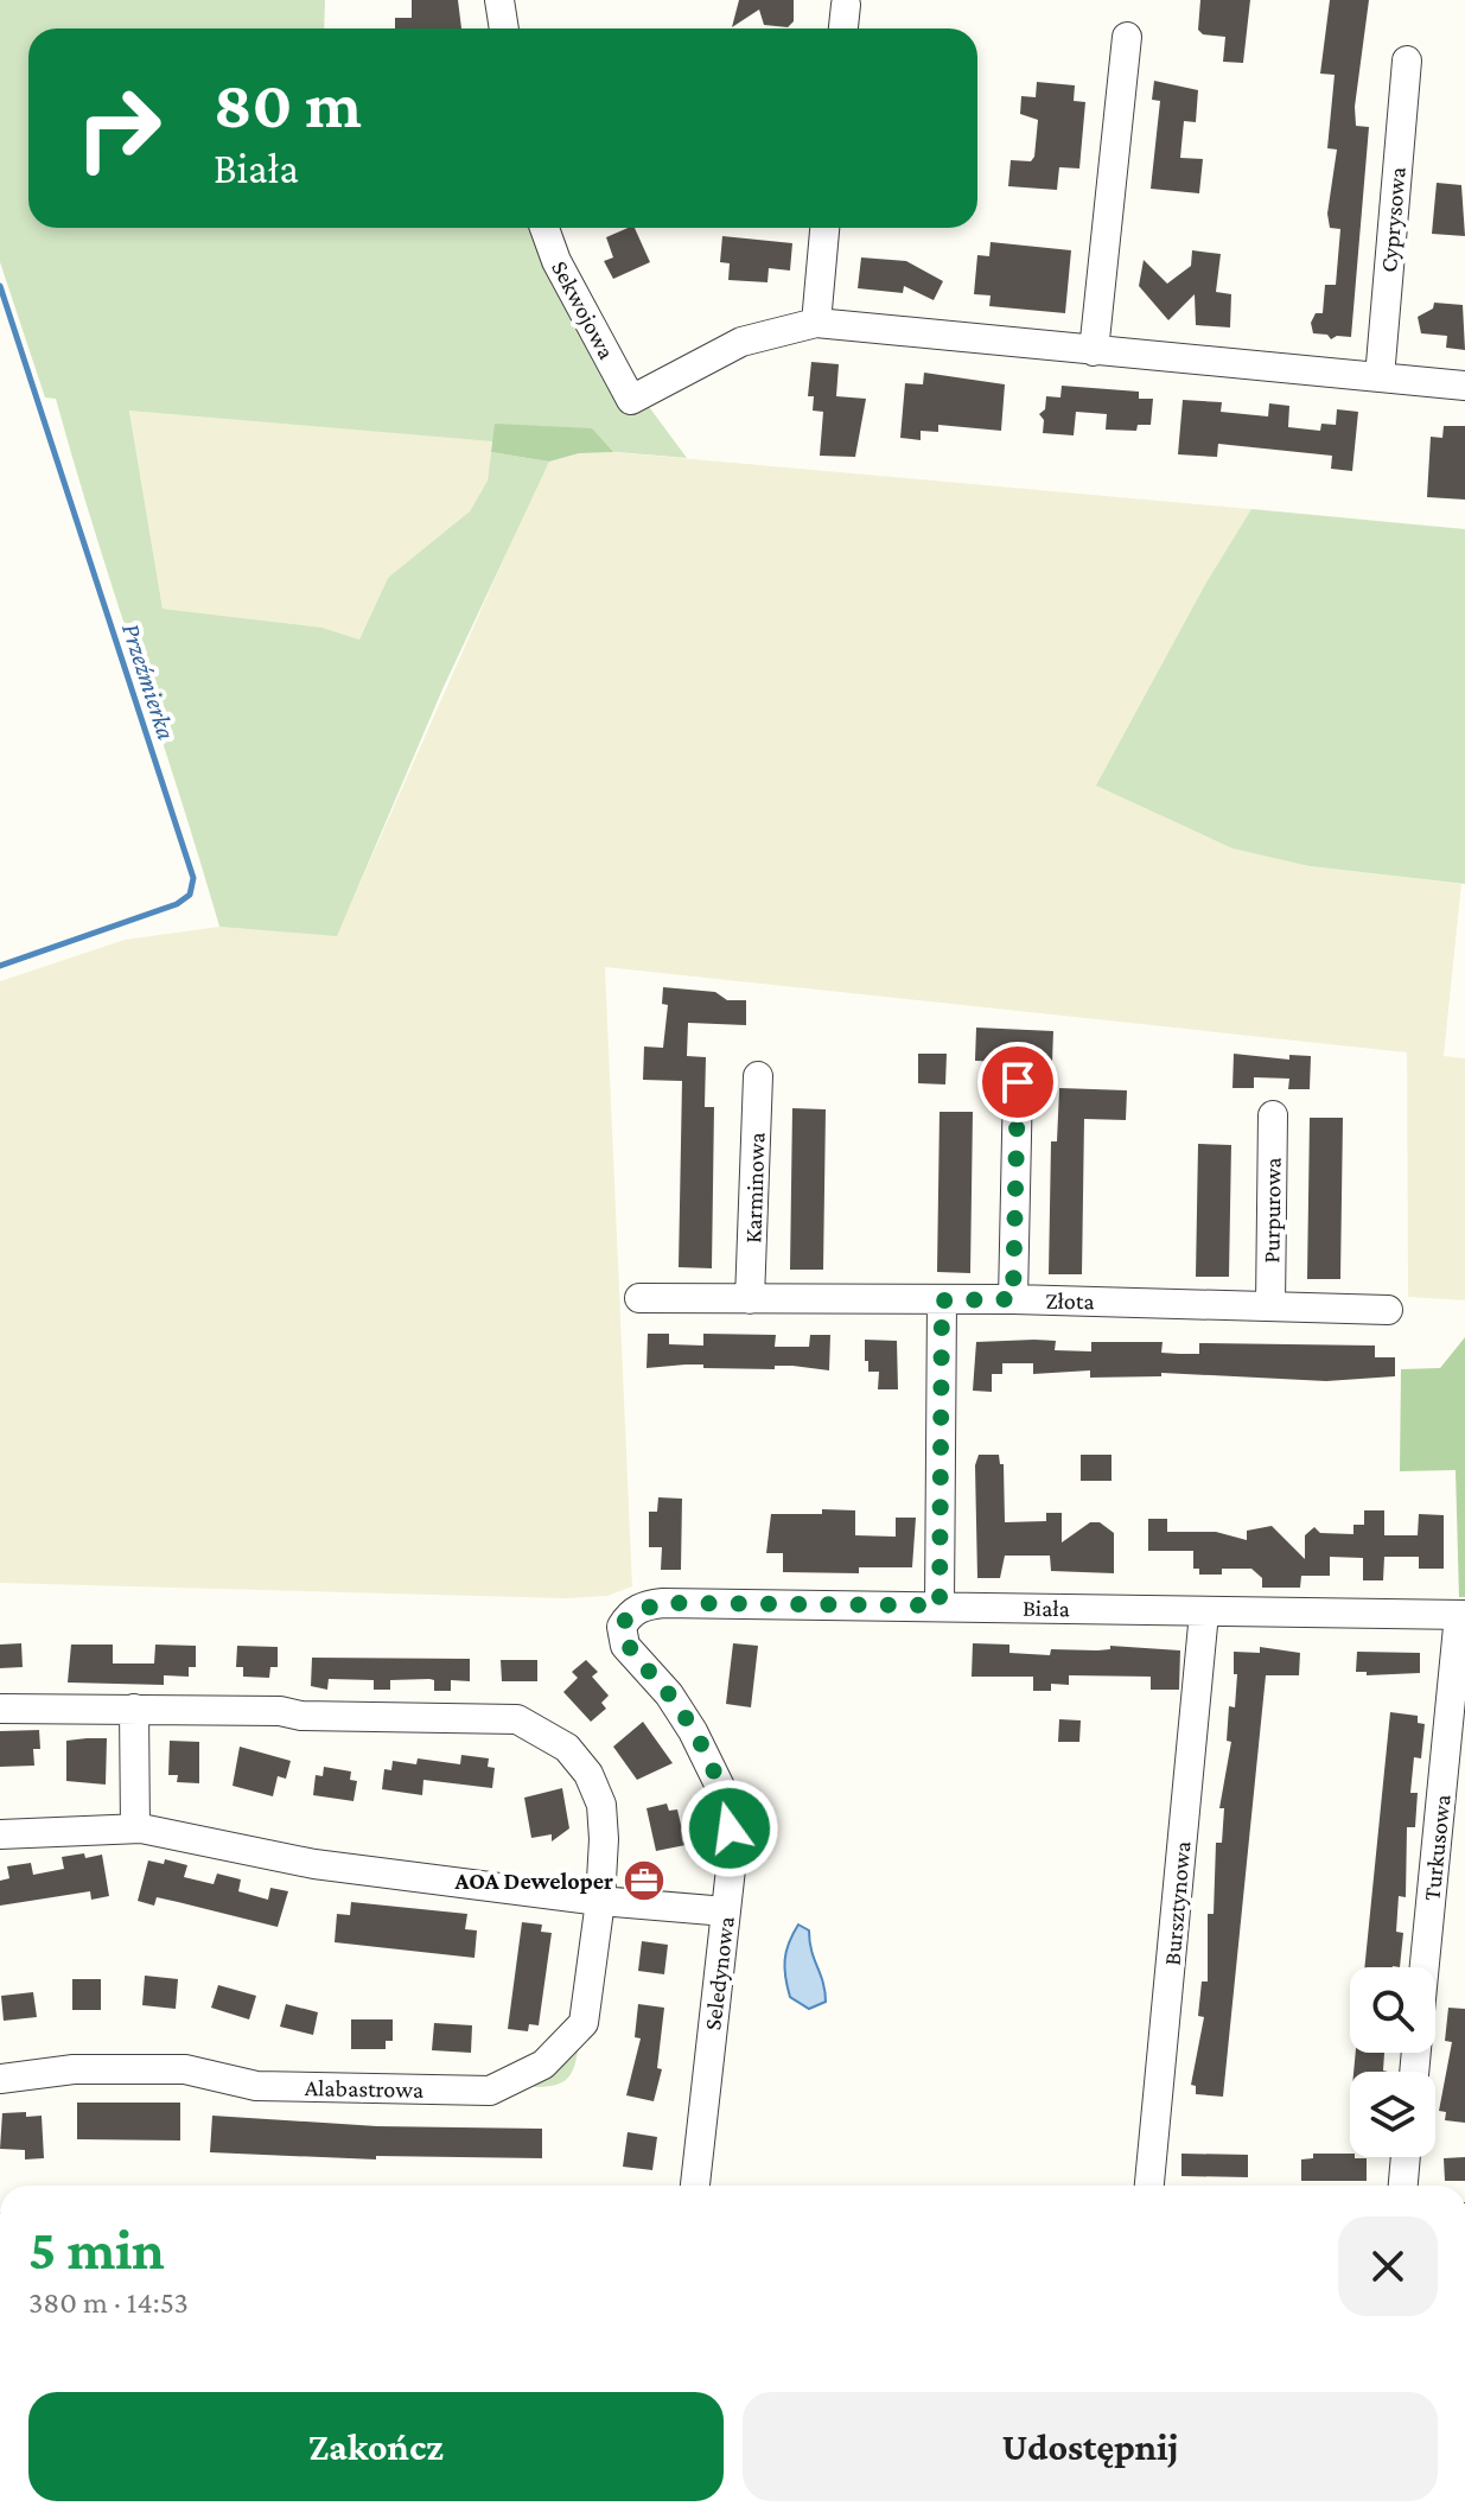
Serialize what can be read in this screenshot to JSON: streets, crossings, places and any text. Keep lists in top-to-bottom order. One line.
{"streets":{"street":["Cyprysowa","Sekwojowa","Karminowa","Purpurowa","Złota","Biała","Turkusowa","Bursztynowa","Seledynowa","Alabastrowa"]},"crossings":[["Karminowa","Złota"],["Purpurowa","Złota"],["Biała","Turkusowa"],["Biała","Bursztynowa"],["Biała","Seledynowa"]],"water":["Przeźmierka"],"places":{"office":["AOA Deweloper"]},"page":{"turn":["80 m","Biała"],"heading":["5 min","380 m · 14:53"],"buttons":["Zakończ","Udostępnij"]}}
